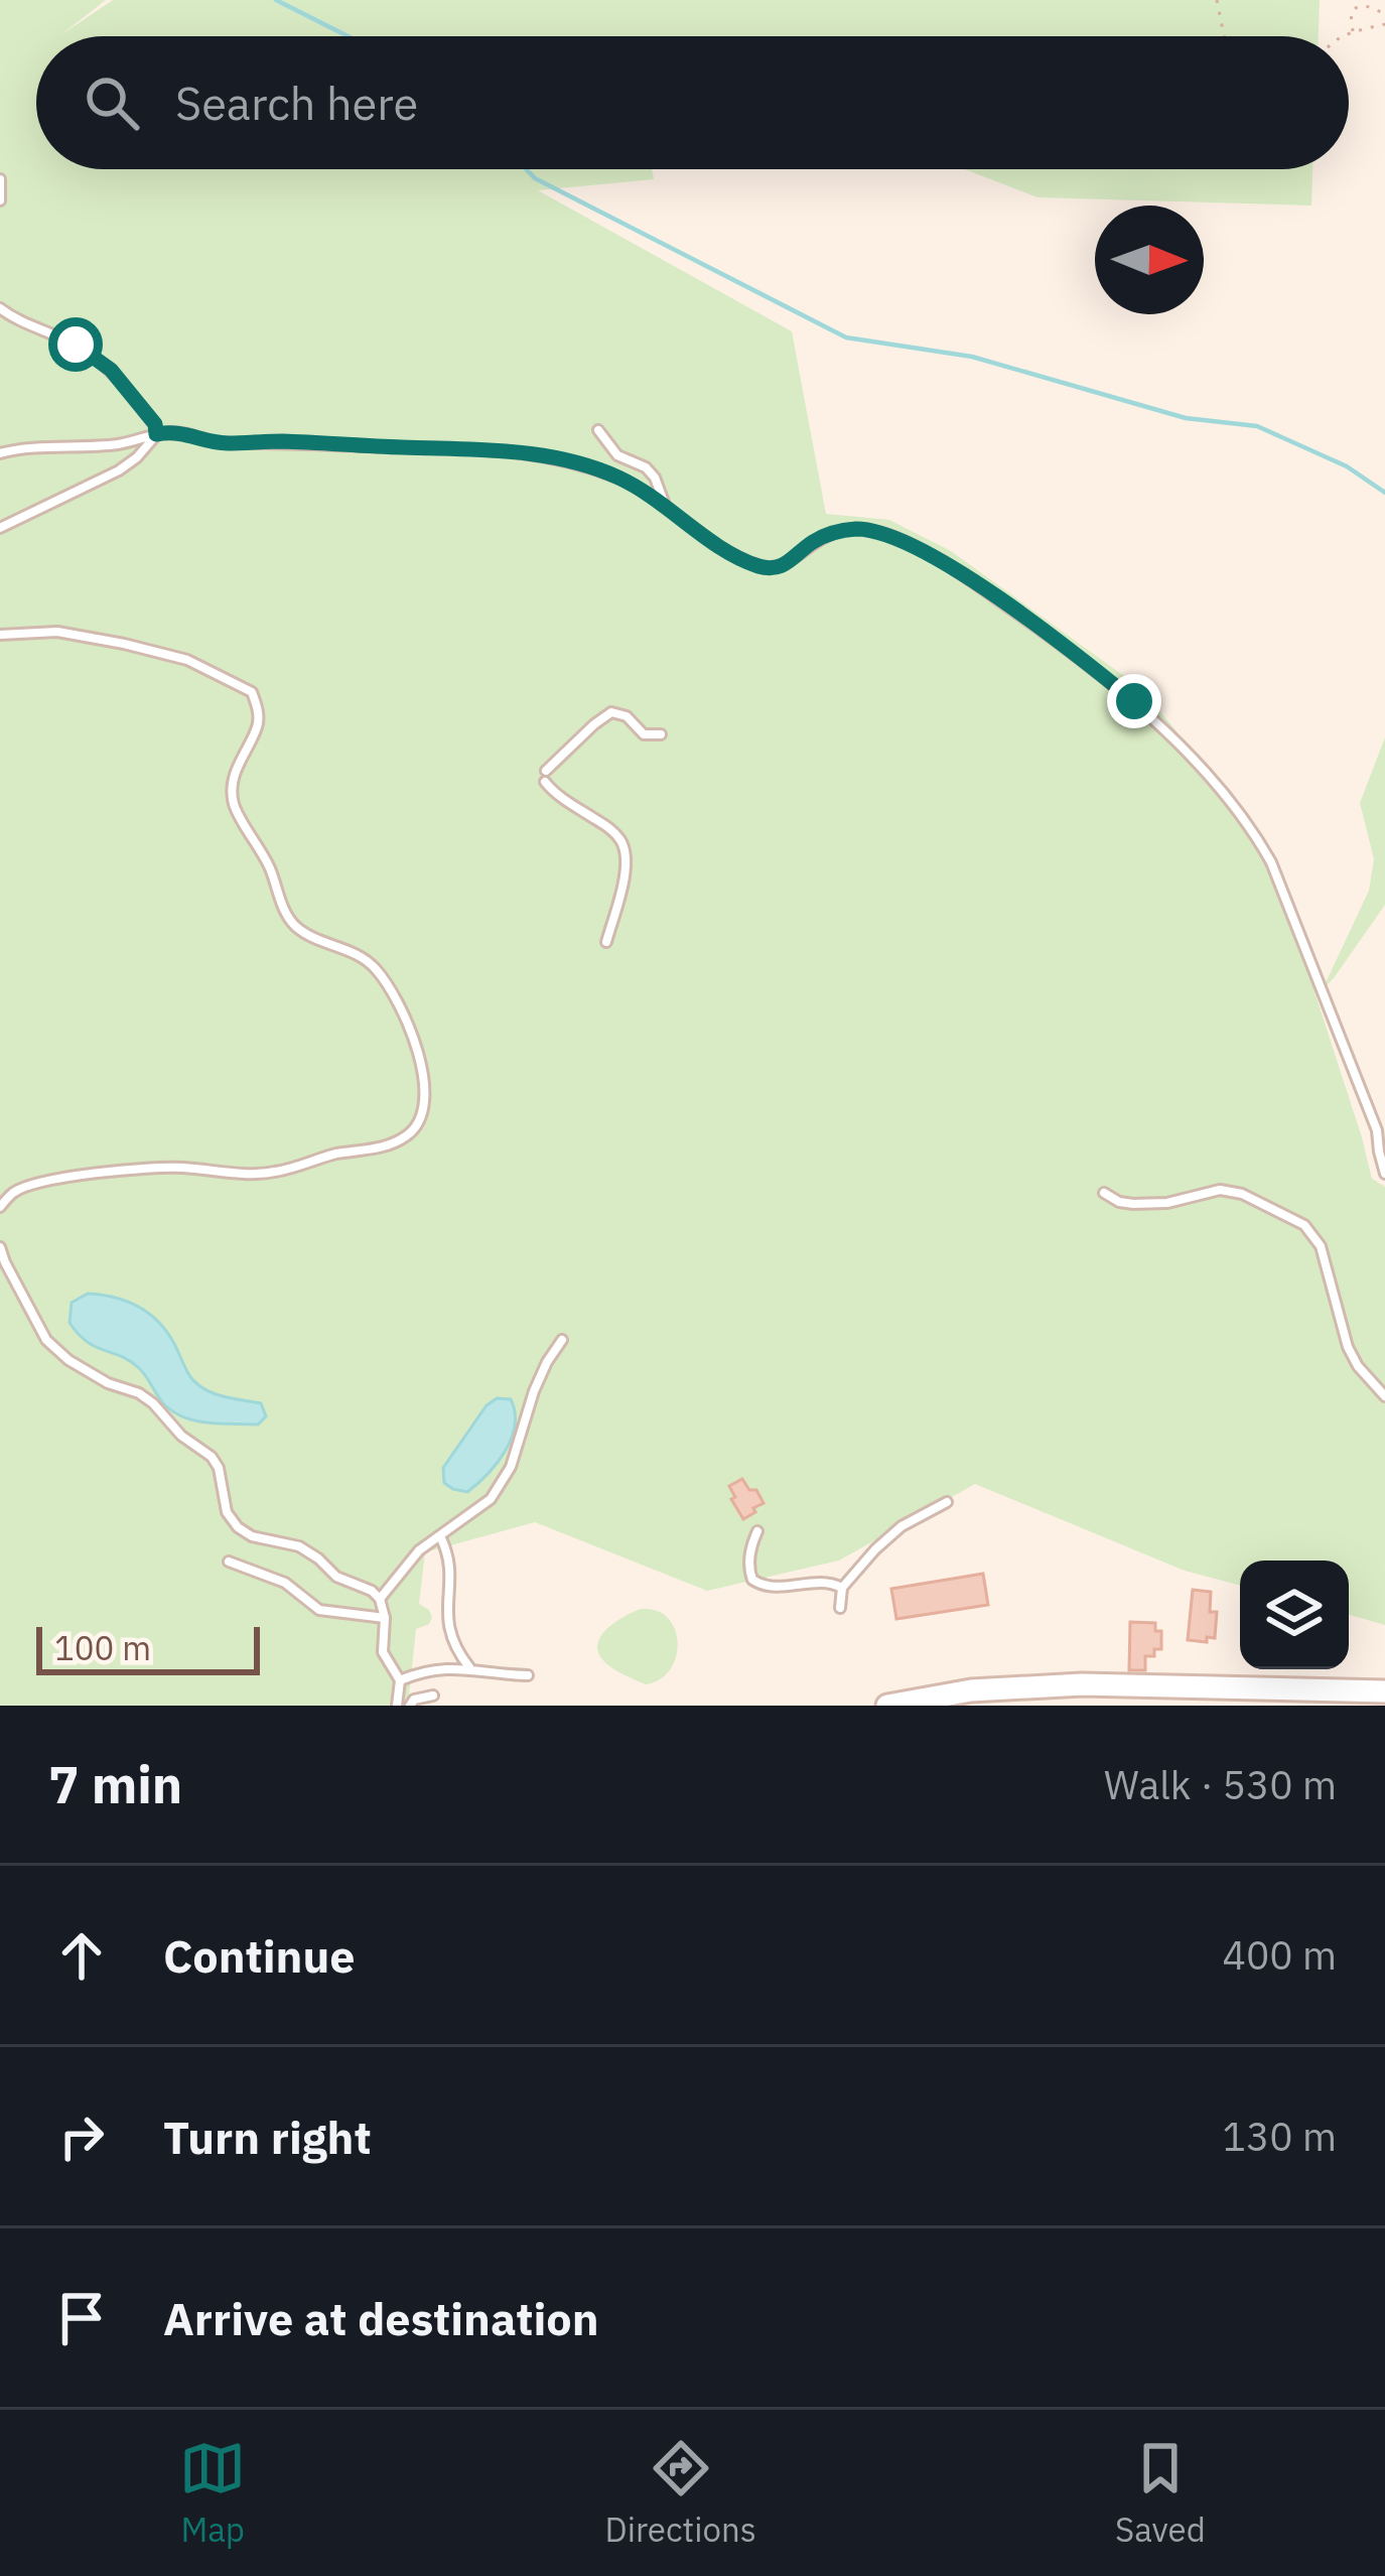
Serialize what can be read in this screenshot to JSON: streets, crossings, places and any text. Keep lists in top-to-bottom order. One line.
{"scale_bar":"100 m","north":"right","page":{"search":"Search here","scale":"100 m","heading":["7 min","Walk · 530 m"],"list":[["Continue","400 m"],["Turn right","130 m"],"Arrive at destination"],"nav":["Map","Directions","Saved"]}}
